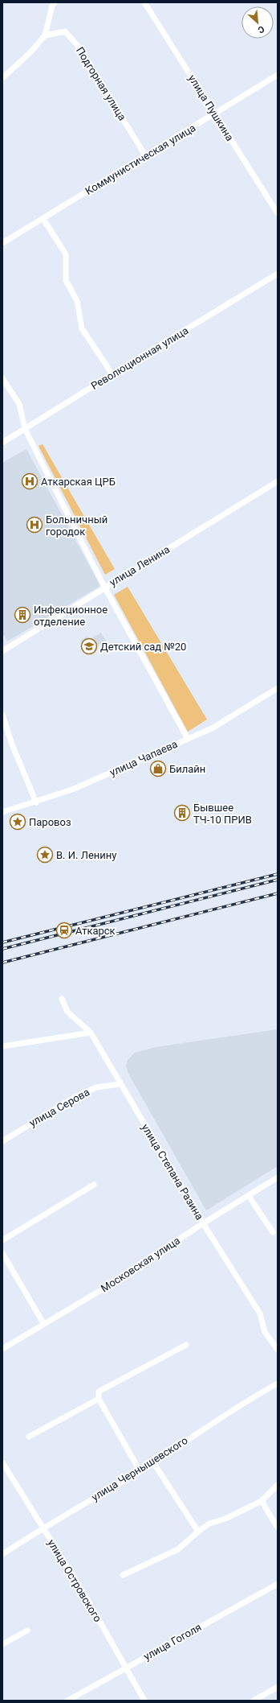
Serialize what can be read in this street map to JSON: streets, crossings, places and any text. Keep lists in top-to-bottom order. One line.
{"streets":{"street":["Подгорная улица","улица Пушкина","Коммунистическая улица","Революционная улица","улица Ленина","улица Чапаева","улица Серова","улица Степана Разина","Московская улица","улица Чернышевского","улица Островского","улица Гоголя"]},"crossings":[["Подгорная улица","Коммунистическая улица"],["улица Пушкина","Коммунистическая улица"],["улица Серова","улица Степана Разина"],["улица Степана Разина","Московская улица"],["улица Чернышевского","улица Островского"],["улица Островского","улица Гоголя"]],"places":{"hospital":["Аткарская ЦРБ","Больничный городок"],"building":["Инфекционное отделение","Бывшее ТЧ-10 ПРИВ"],"school or university":["Детский сад №20"],"shop":["Билайн"],"place":["Паровоз","В. И. Ленину"],"station":["Аткарск"]},"north":"bottom right"}
